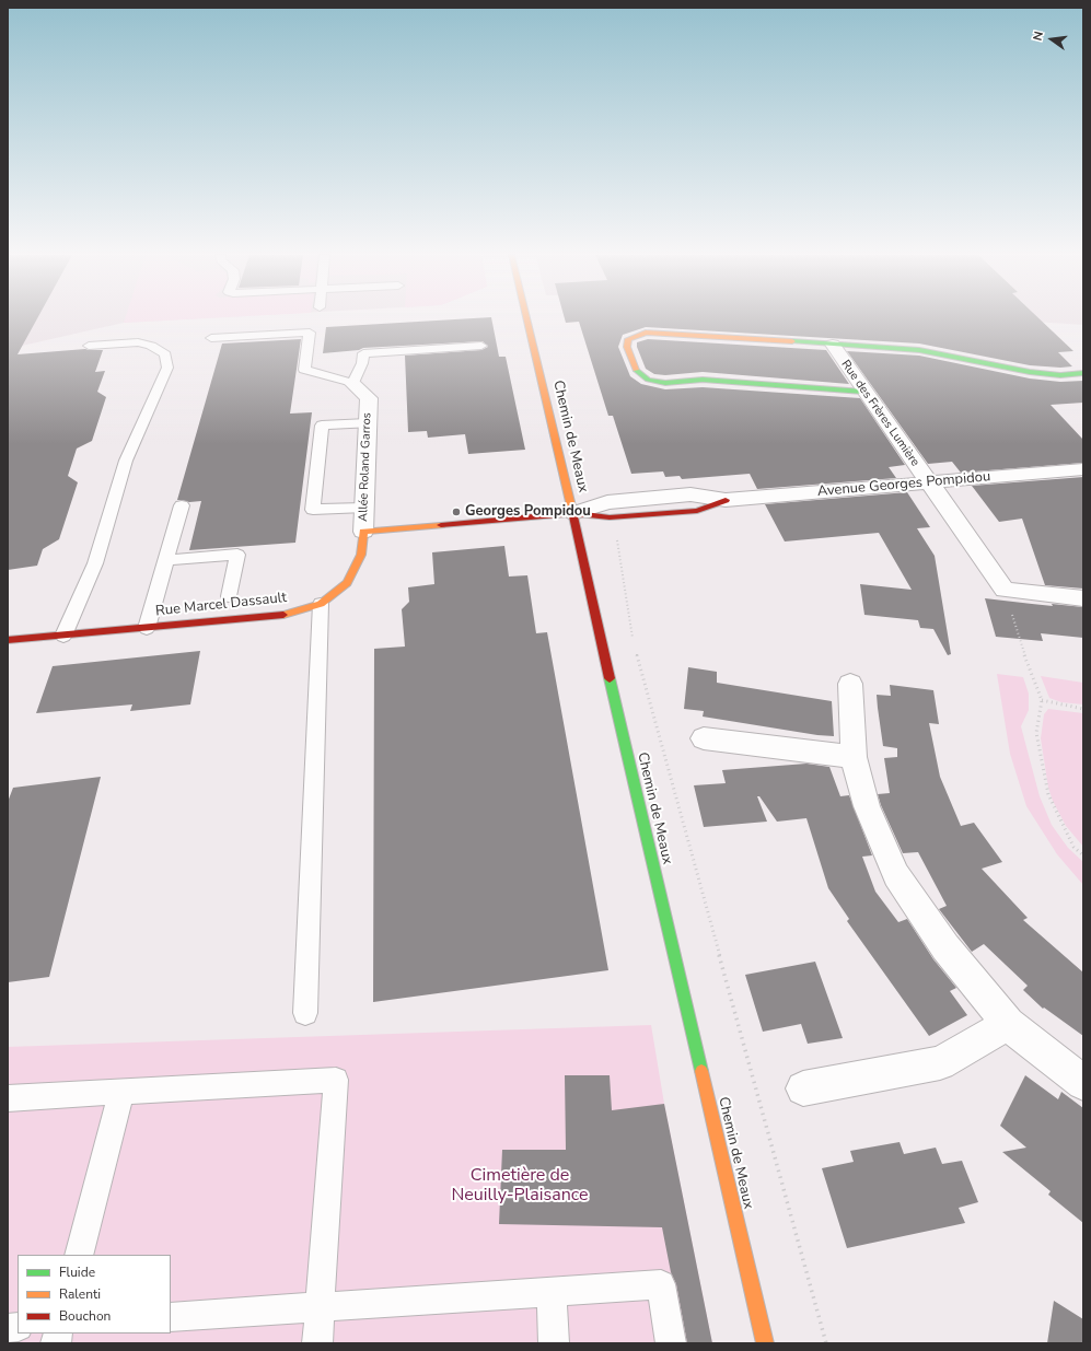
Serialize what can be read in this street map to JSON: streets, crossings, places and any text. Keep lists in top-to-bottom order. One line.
{"streets":{"street":["Rue des Frères Lumière","Chemin de Meaux","Allée Roland Garros","Avenue Georges Pompidou","Rue Marcel Dassault"]},"crossings":[["Rue des Frères Lumière","Avenue Georges Pompidou"],["Chemin de Meaux","Avenue Georges Pompidou"],["Allée Roland Garros","Rue Marcel Dassault"]],"parks":["Cimetière de Neuilly-Plaisance"],"places":["Georges Pompidou"],"legend":["Fluide","Ralenti","Bouchon"],"north":"left"}
